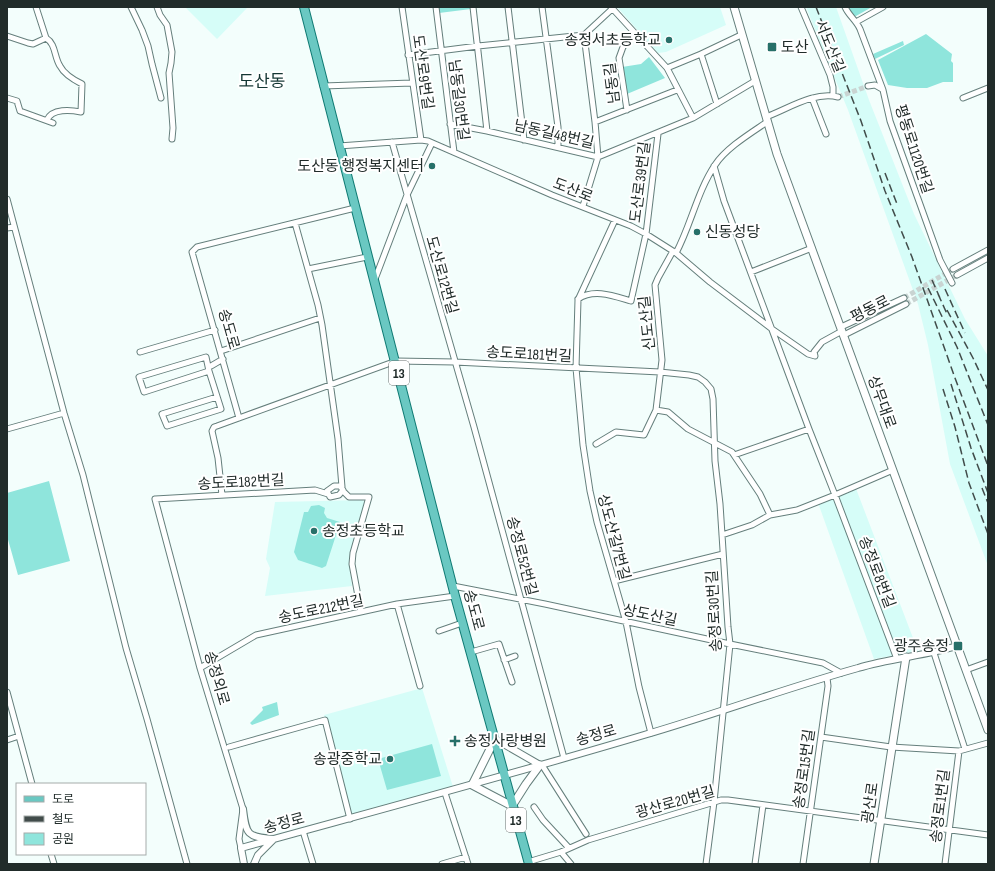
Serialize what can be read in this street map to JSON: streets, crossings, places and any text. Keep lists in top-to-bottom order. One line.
{"streets":{"main road":["송도로","13","상무대로","광산로"],"street":["서도산길","도산로9번길","남동길","남동길30번길","남동길48번길","평동로1120번길","도산로39번길","도산로","도산로12번길","평동로","신도산길","송도로181번길","송도로182번길","상도산길7번길","송정로52번길","송정로8번길","송도로212번길","송정로30번길","상도산길","송정외로","송정로","송정로15번길","광산로20번길","송정로1번길"]},"crossings":[["서도산길","신도산길"],["도산로9번길","남동길30번길"],["도산로9번길","도산로"],["남동길30번길","남동길48번길"],["남동길30번길","도산로"],["남동길48번길","도산로39번길"],["도산로39번길","도산로"],["도산로39번길","상도산길7번길"],["도산로","도산로12번길"],["도산로","평동로"],["도산로","신도산길"],["도산로","송도로"],["도산로","상무대로"],["도산로","송정로8번길"],["도산로12번길","송도로181번길"],["도산로12번길","송정로52번길"],["평동로","상무대로"],["신도산길","송도로181번길"],["신도산길","상무대로"],["송도로","송도로181번길"],["송도로","송도로212번길"],["송도로","상도산길"],["송도로","송정로"],["송도로","광산로20번길"],["송도로181번길","상도산길7번길"],["송도로181번길","송정로52번길"],["송도로181번길","송정로30번길"],["상무대로","송정로"],["송도로182번길","송정외로"],["상도산길7번길","상도산길"],["상도산길7번길","송정로"],["송정로52번길","상도산길"],["송정로52번길","송정로"],["송정로8번길","송정로"],["송도로212번길","송정외로"],["송정로30번길","상도산길"],["송정로30번길","송정로"],["송정로30번길","광산로20번길"],["상도산길","송정로"],["송정외로","송정로"],["송정로","송정로15번길"],["송정로","광산로"],["송정로15번길","광산로20번길"],["광산로20번길","광산로"],["광산로20번길","송정로1번길"]],"districts":["도산동"],"places":{"other":["송정서초등학교","도산동 행정복지센터","신동성당","송정초등학교","송광중학교"],"transit":["도산","광주송정"],"health":["송정사랑병원"]},"legend":["도로","철도","공원"]}
